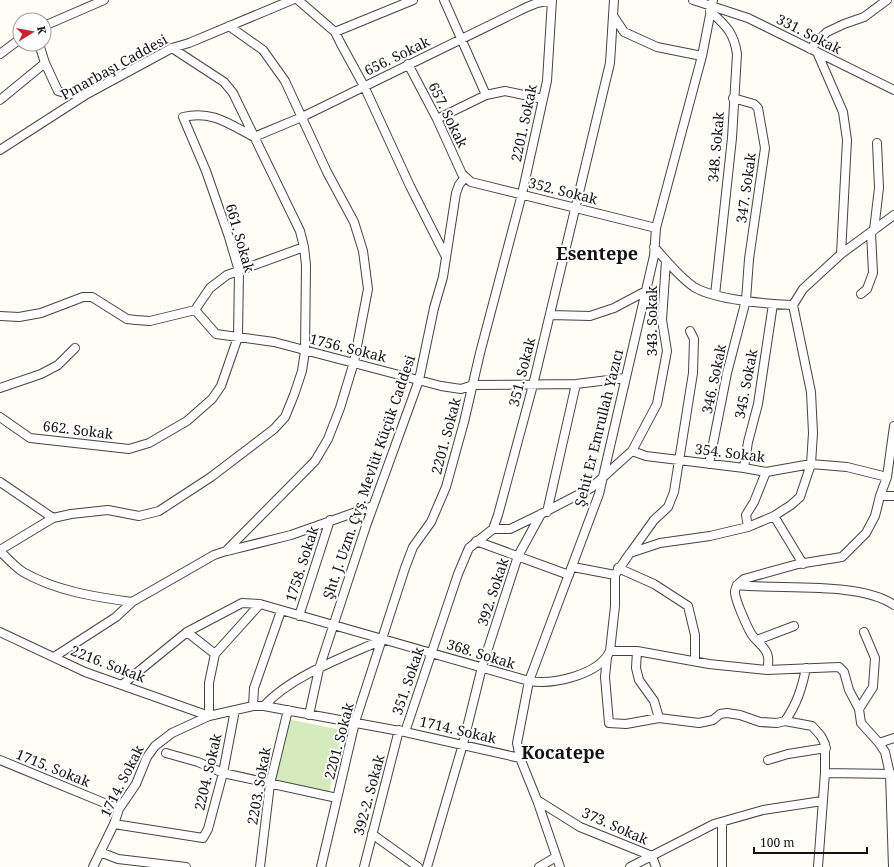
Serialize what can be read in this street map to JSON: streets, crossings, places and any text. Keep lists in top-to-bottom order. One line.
{"streets":{"street":["331. Sokak","656. Sokak","Pınarbaşı Caddesi","657. Sokak","2201. Sokak","348. Sokak","347. Sokak","352. Sokak","661. Sokak","343. Sokak","1756. Sokak","351. Sokak","346. Sokak","345. Sokak","Şehit Er Emrullah Yazıcı","662. Sokak","354. Sokak","Şht. J. Uzm. Çvş. Mevlüt Küçük Caddesi","1758. Sokak","392. Sokak","368. Sokak","2216. Sokak","1714. Sokak","1715. Sokak","2204. Sokak","2203. Sokak","392-2. Sokak","373. Sokak"]},"crossings":[["331. Sokak","348. Sokak"],["331. Sokak","Şehit Er Emrullah Yazıcı"],["656. Sokak","657. Sokak"],["656. Sokak","2201. Sokak"],["656. Sokak","661. Sokak"],["657. Sokak","352. Sokak"],["2201. Sokak","352. Sokak"],["2201. Sokak","1756. Sokak"],["2201. Sokak","368. Sokak"],["2201. Sokak","1714. Sokak"],["348. Sokak","347. Sokak"],["348. Sokak","Şehit Er Emrullah Yazıcı"],["347. Sokak","346. Sokak"],["352. Sokak","351. Sokak"],["352. Sokak","Şehit Er Emrullah Yazıcı"],["661. Sokak","1756. Sokak"],["661. Sokak","662. Sokak"],["343. Sokak","351. Sokak"],["343. Sokak","Şehit Er Emrullah Yazıcı"],["343. Sokak","354. Sokak"],["343. Sokak","392. Sokak"],["1756. Sokak","351. Sokak"],["1756. Sokak","Şehit Er Emrullah Yazıcı"],["1756. Sokak","Şht. J. Uzm. Çvş. Mevlüt Küçük Caddesi"],["1756. Sokak","392. Sokak"],["351. Sokak","368. Sokak"],["351. Sokak","1714. Sokak"],["351. Sokak","392-2. Sokak"],["346. Sokak","354. Sokak"],["345. Sokak","354. Sokak"],["Şehit Er Emrullah Yazıcı","368. Sokak"],["Şehit Er Emrullah Yazıcı","1714. Sokak"],["Şehit Er Emrullah Yazıcı","373. Sokak"],["Şht. J. Uzm. Çvş. Mevlüt Küçük Caddesi","368. Sokak"],["Şht. J. Uzm. Çvş. Mevlüt Küçük Caddesi","1714. Sokak"],["1758. Sokak","368. Sokak"],["1758. Sokak","1714. Sokak"],["392. Sokak","368. Sokak"],["392. Sokak","1714. Sokak"],["368. Sokak","2216. Sokak"],["2216. Sokak","1714. Sokak"],["1714. Sokak","1715. Sokak"],["1714. Sokak","2204. Sokak"],["1714. Sokak","2203. Sokak"],["1714. Sokak","392-2. Sokak"]],"districts":["Esentepe","Kocatepe"],"scale_bar":"100 m","north":"right"}
